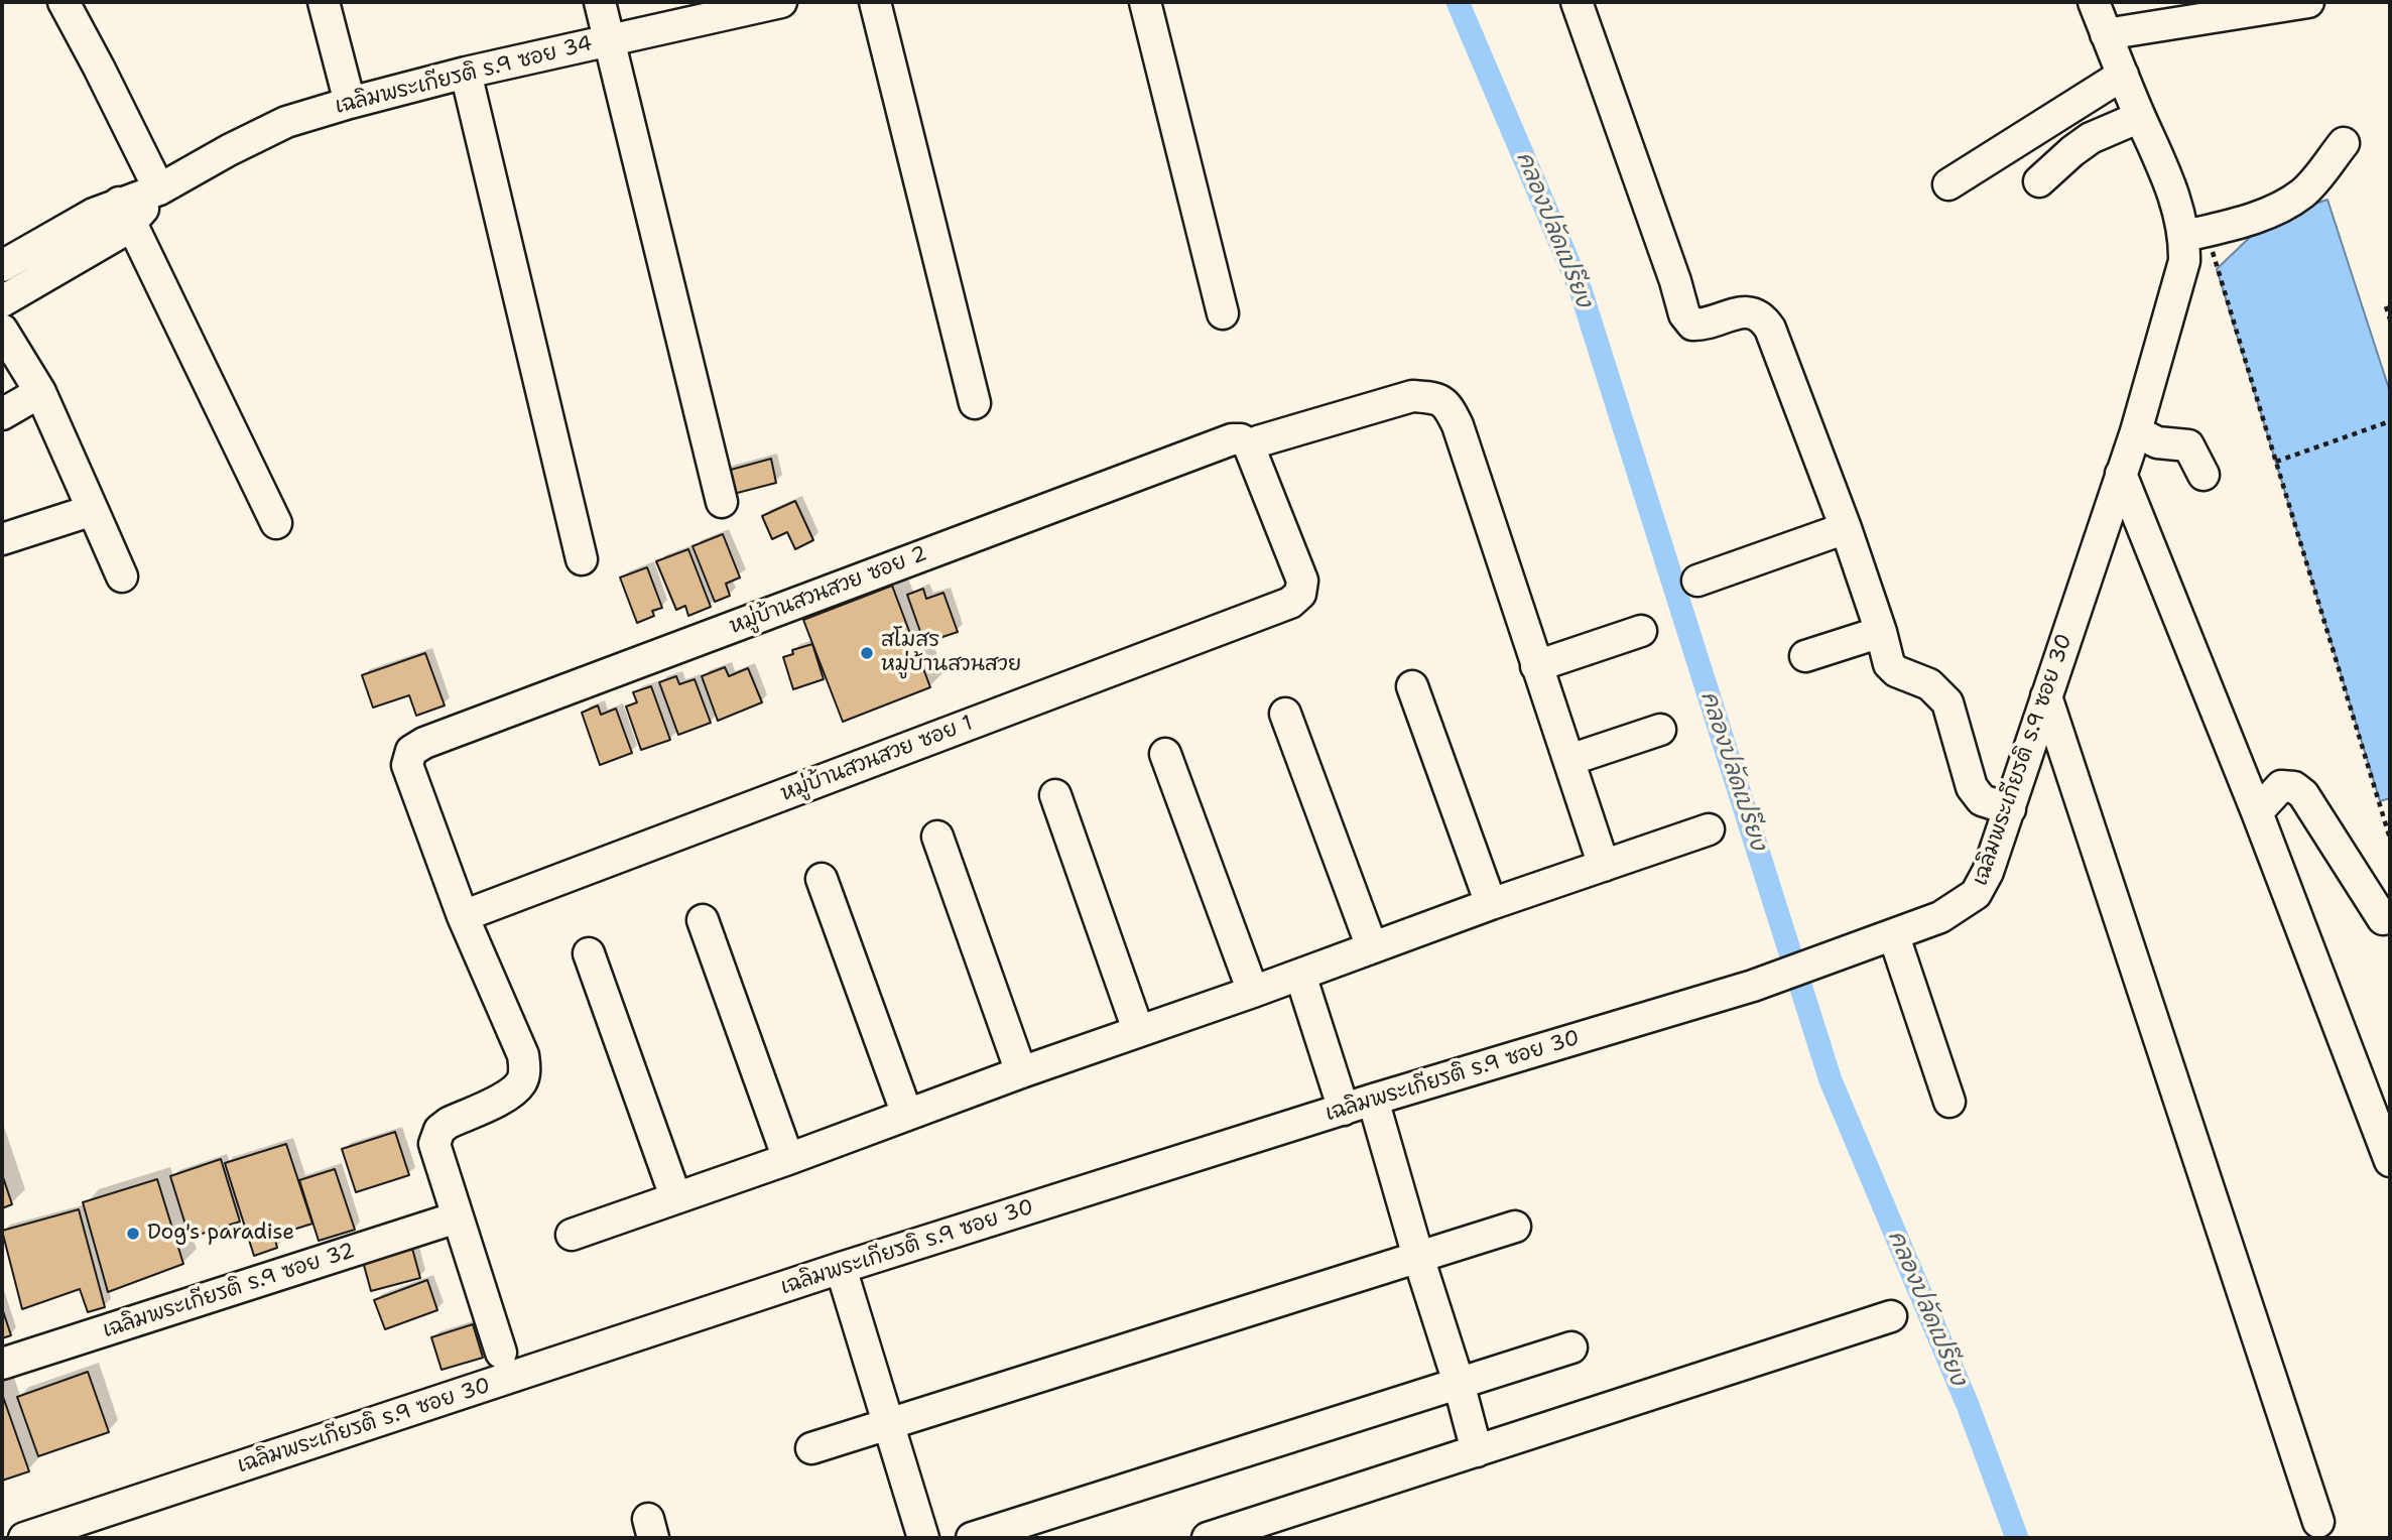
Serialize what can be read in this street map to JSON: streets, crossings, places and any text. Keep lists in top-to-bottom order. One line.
{"streets":{"street":["เฉลิมพระเกียรติ ร.9 ซอย 34","หมู่บ้านสวนสวย ซอย 2","หมู่บ้านสวนสวย ซอย 1","เฉลิมพระเกียรติ ร.9 ซอย 30","เฉลิมพระเกียรติ ร.9 ซอย 32"]},"crossings":[["หมู่บ้านสวนสวย ซอย 2","หมู่บ้านสวนสวย ซอย 1"]],"water":["คลองปลัดเปรียง"],"places":["สโมสร หมู่บ้านสวนสวย","Dog's paradise"]}
